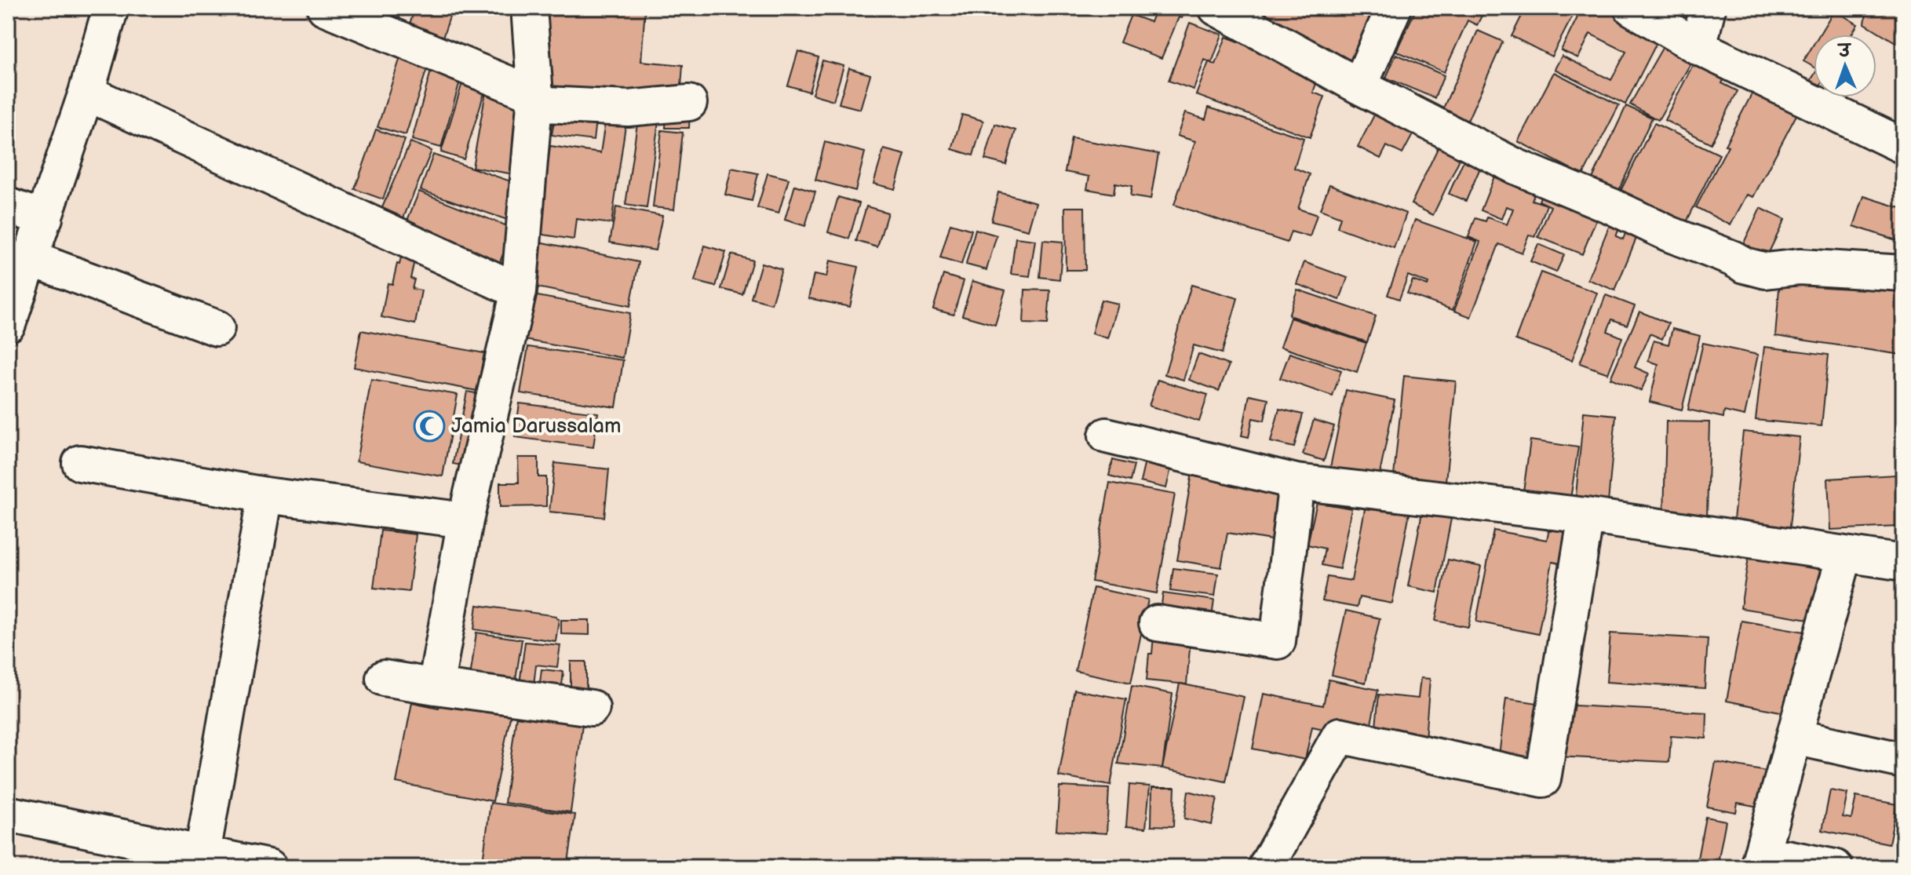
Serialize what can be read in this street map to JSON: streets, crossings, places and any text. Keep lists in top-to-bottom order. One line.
{"places":{"mosque":["Jamia Darussalam"]},"north":"top"}
